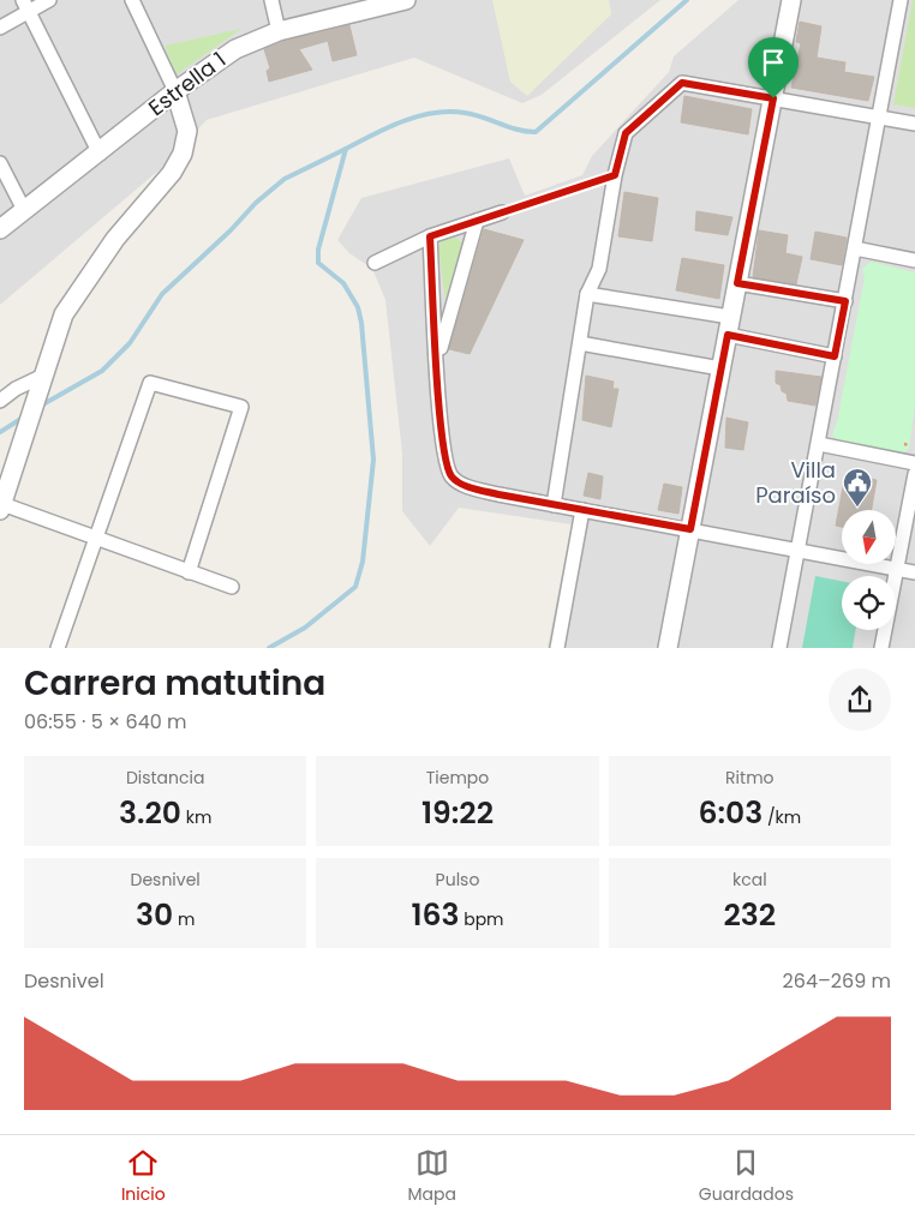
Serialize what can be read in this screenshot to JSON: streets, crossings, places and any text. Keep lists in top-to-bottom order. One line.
{"streets":{"street":["Estrella 1"]},"places":{"public building":["Villa Paraíso"]},"north":"bottom","page":{"heading":["Carrera matutina","06:55 · 5 × 640 m"],"stats":[["Distancia","3.20 km"],["Tiempo","19:22"],["Ritmo","6:03 /km"],["Desnivel","30 m"],["Pulso","163 bpm"],["kcal","232"]],"chart":["Desnivel","264–269 m"],"tabs":["Inicio","Mapa","Guardados"]}}
